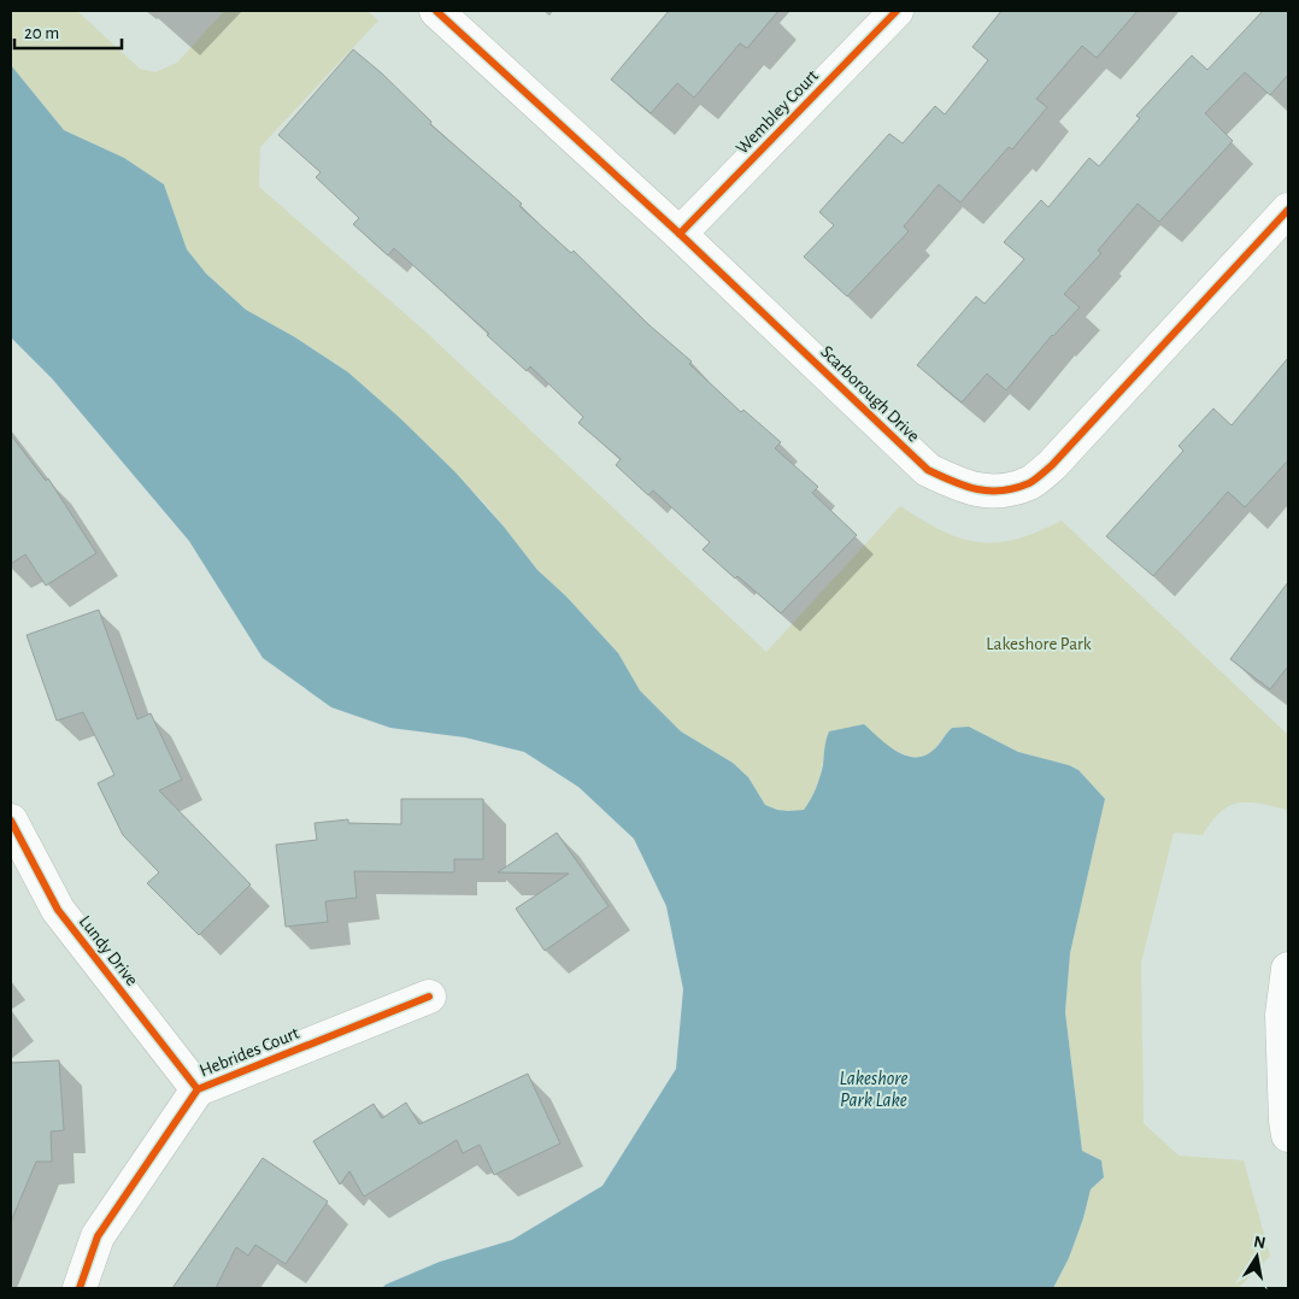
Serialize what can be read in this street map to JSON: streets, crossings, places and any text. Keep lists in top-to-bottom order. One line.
{"streets":{"street":["Wembley Court","Scarborough Drive","Lundy Drive","Hebrides Court"]},"crossings":[["Wembley Court","Scarborough Drive"],["Lundy Drive","Hebrides Court"]],"water":["Lakeshore Park Lake"],"parks":["Lakeshore Park"],"scale_bar":"20 m","north":"top"}
